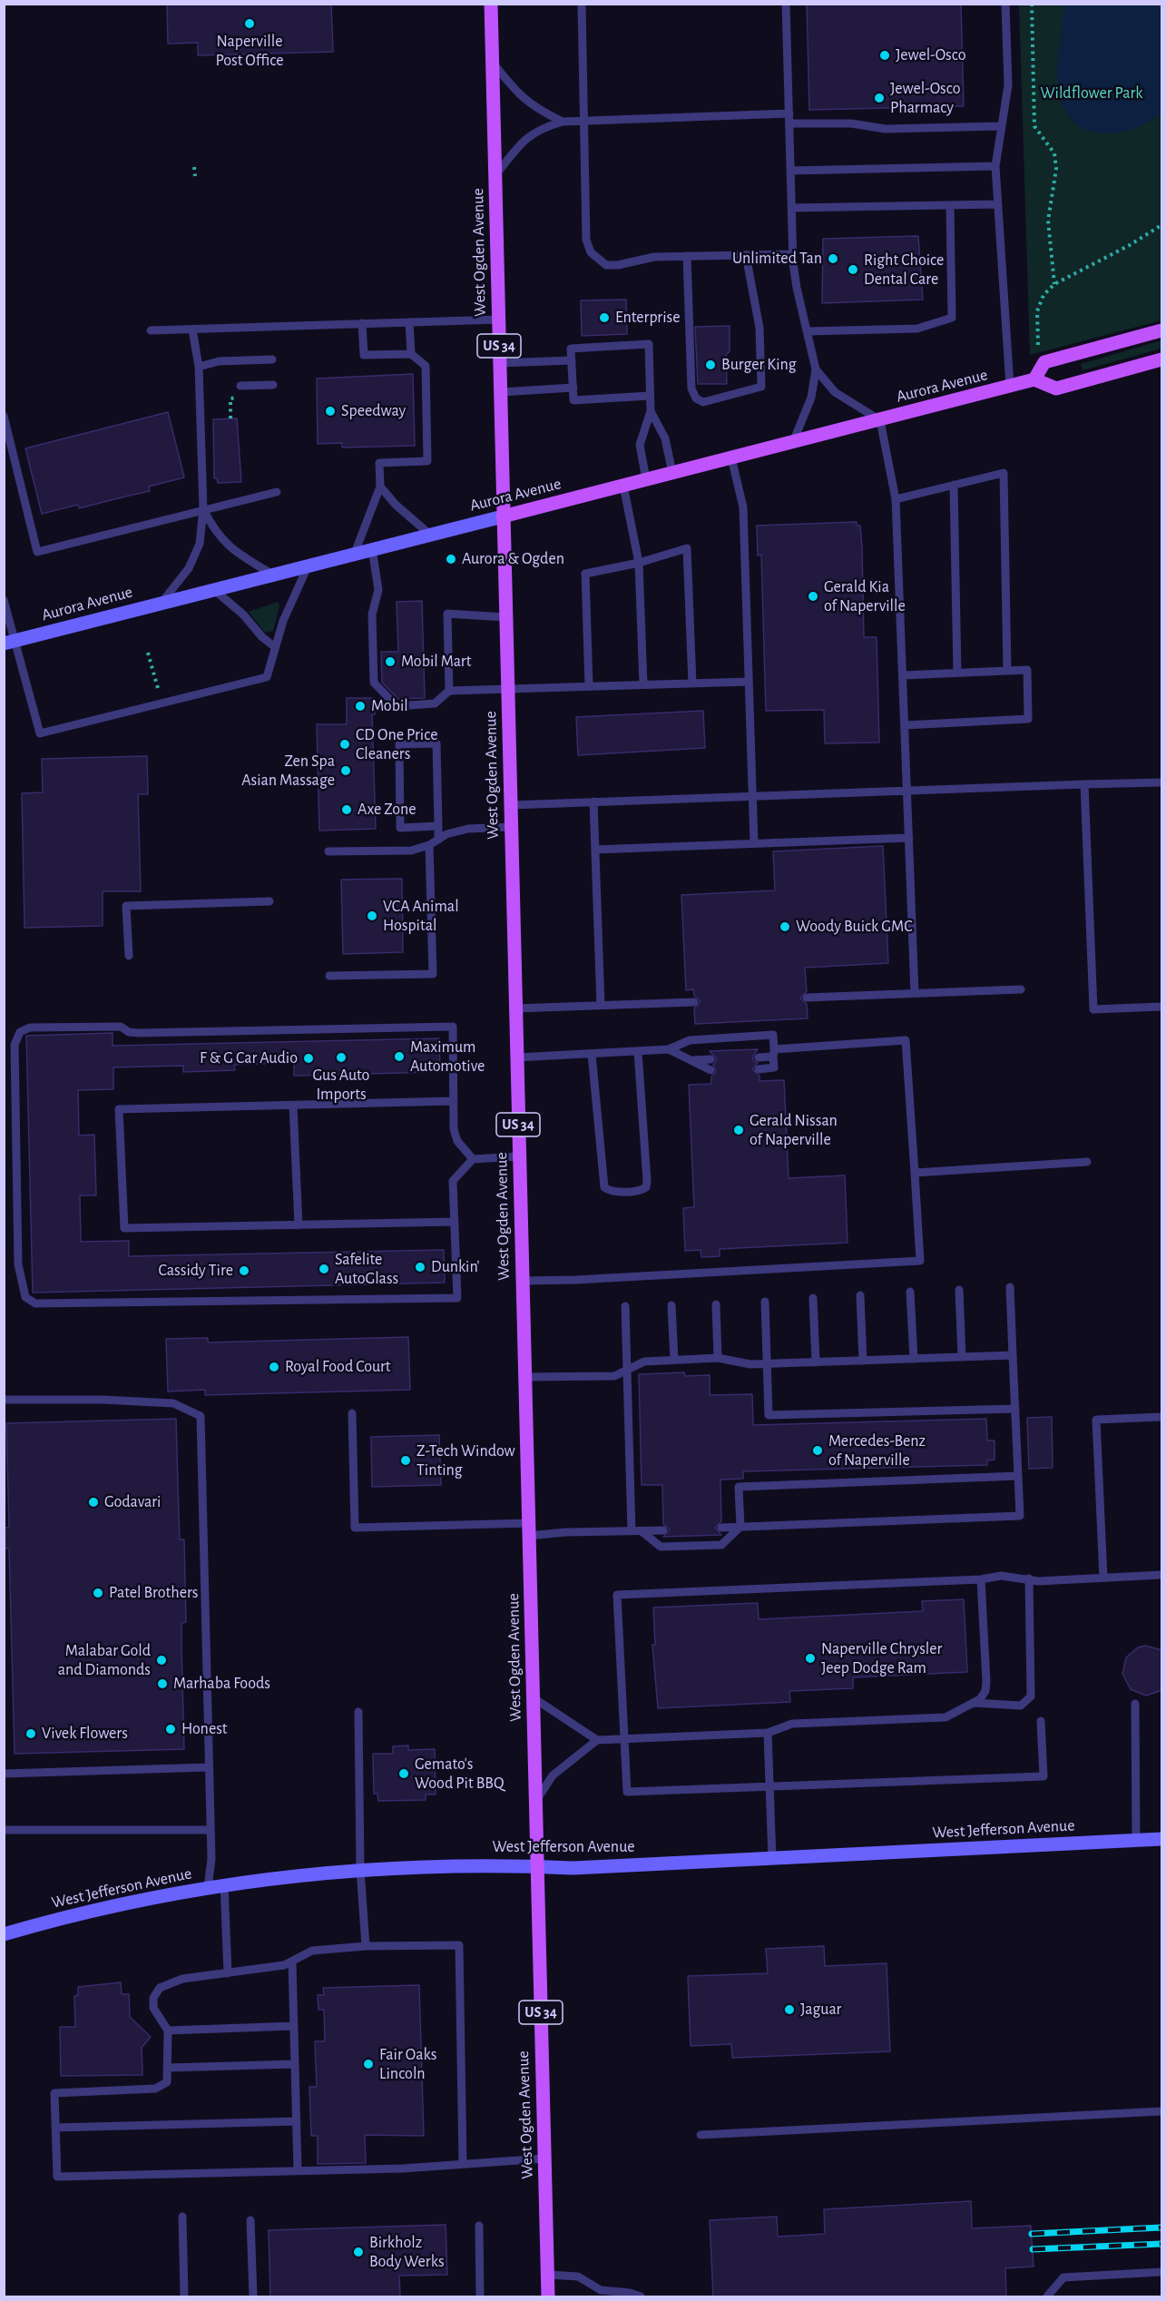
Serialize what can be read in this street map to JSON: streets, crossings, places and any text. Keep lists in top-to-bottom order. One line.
{"streets":{"main road":["West Ogden Avenue","US 34","Aurora Avenue"],"street":["West Jefferson Avenue"]},"crossings":[["West Ogden Avenue","Aurora Avenue"],["West Ogden Avenue","West Jefferson Avenue"]],"parks":["Wildflower Park"],"places":["Naperville Post Office","Jewel-Osco","Jewel-Osco Pharmacy","Unlimited Tan","Right Choice Dental Care","Enterprise","Burger King","Speedway","Aurora & Ogden","Gerald Kia of Naperville","Mobil Mart","Mobil","CD One Price Cleaners","Zen Spa Asian Massage","Axe Zone","VCA Animal Hospital","Woody Buick GMC","Maximum Automotive","Gus Auto Imports","F & G Car Audio","Gerald Nissan of Naperville","Dunkin'","Safelite AutoGlass","Cassidy Tire","Royal Food Court","Mercedes-Benz of Naperville","Z-Tech Window Tinting","Godavari","Patel Brothers","Naperville Chrysler Jeep Dodge Ram","Malabar Gold and Diamonds","Marhaba Foods","Honest","Vivek Flowers","Gemato's Wood Pit BBQ","Jaguar","Fair Oaks Lincoln","Birkholz Body Werks"]}
